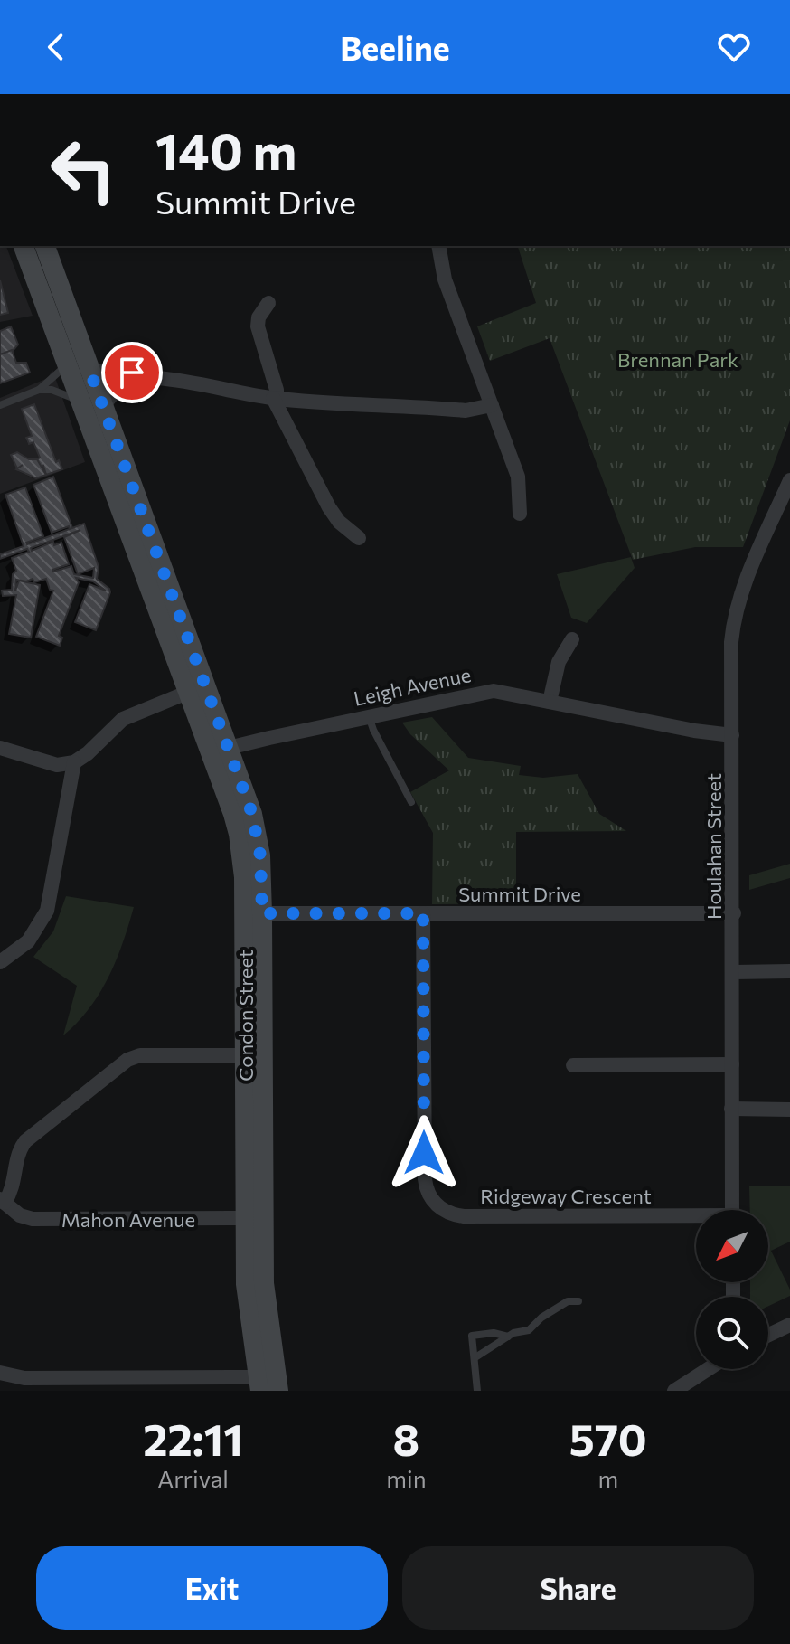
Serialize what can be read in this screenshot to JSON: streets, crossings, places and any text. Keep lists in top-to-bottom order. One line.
{"streets":{"main road":["Condon Street"],"street":["Leigh Avenue","Houlahan Street","Summit Drive","Ridgeway Crescent","Mahon Avenue"]},"crossings":[["Leigh Avenue","Houlahan Street"],["Leigh Avenue","Condon Street"],["Houlahan Street","Summit Drive"],["Summit Drive","Condon Street"],["Summit Drive","Ridgeway Crescent"],["Condon Street","Mahon Avenue"]],"parks":["Brennan Park"],"north":"bottom left","page":{"header":"Beeline","turn":["140 m","Summit Drive"],"eta":["22:11","Arrival","8","min","570","m"],"buttons":["Exit","Share"]}}
